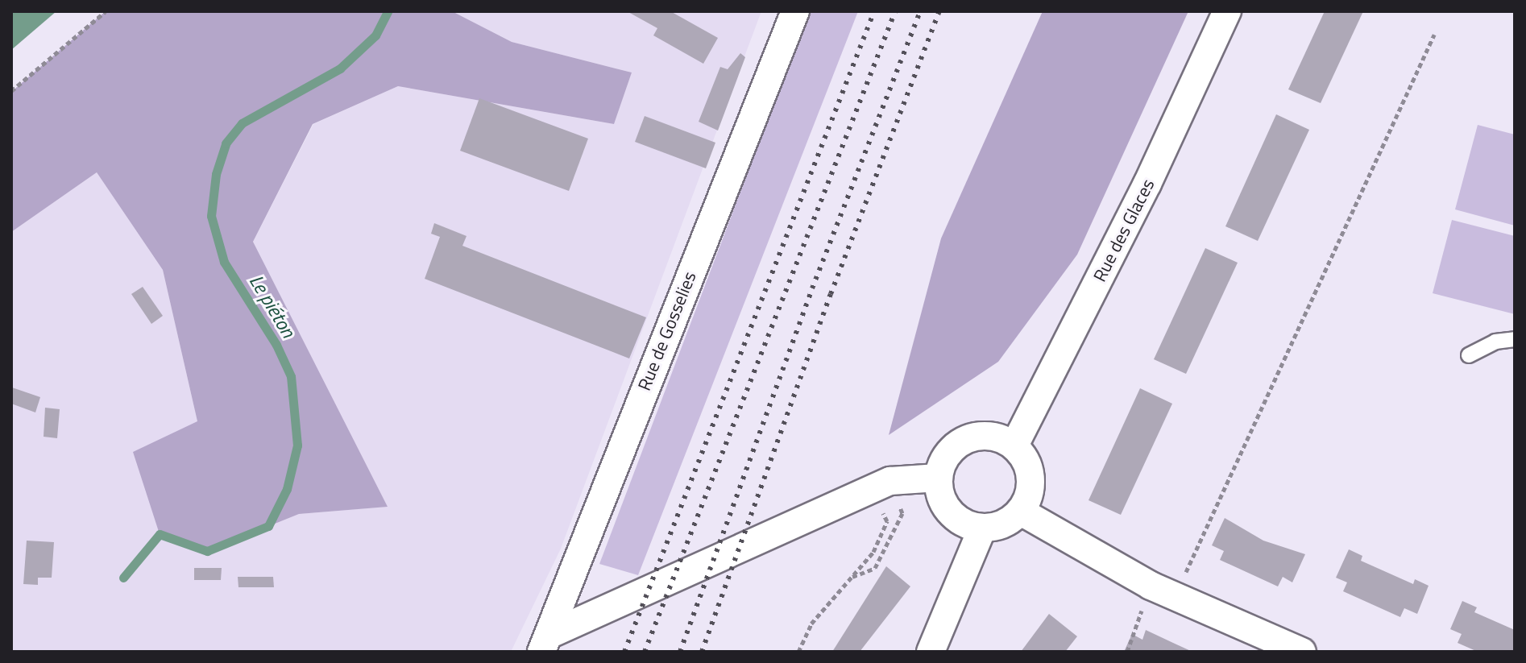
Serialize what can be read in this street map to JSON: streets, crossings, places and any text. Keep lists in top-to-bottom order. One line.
{"streets":{"street":["Rue des Glaces","Rue de Gosselies"]},"water":["Le piéton"]}
